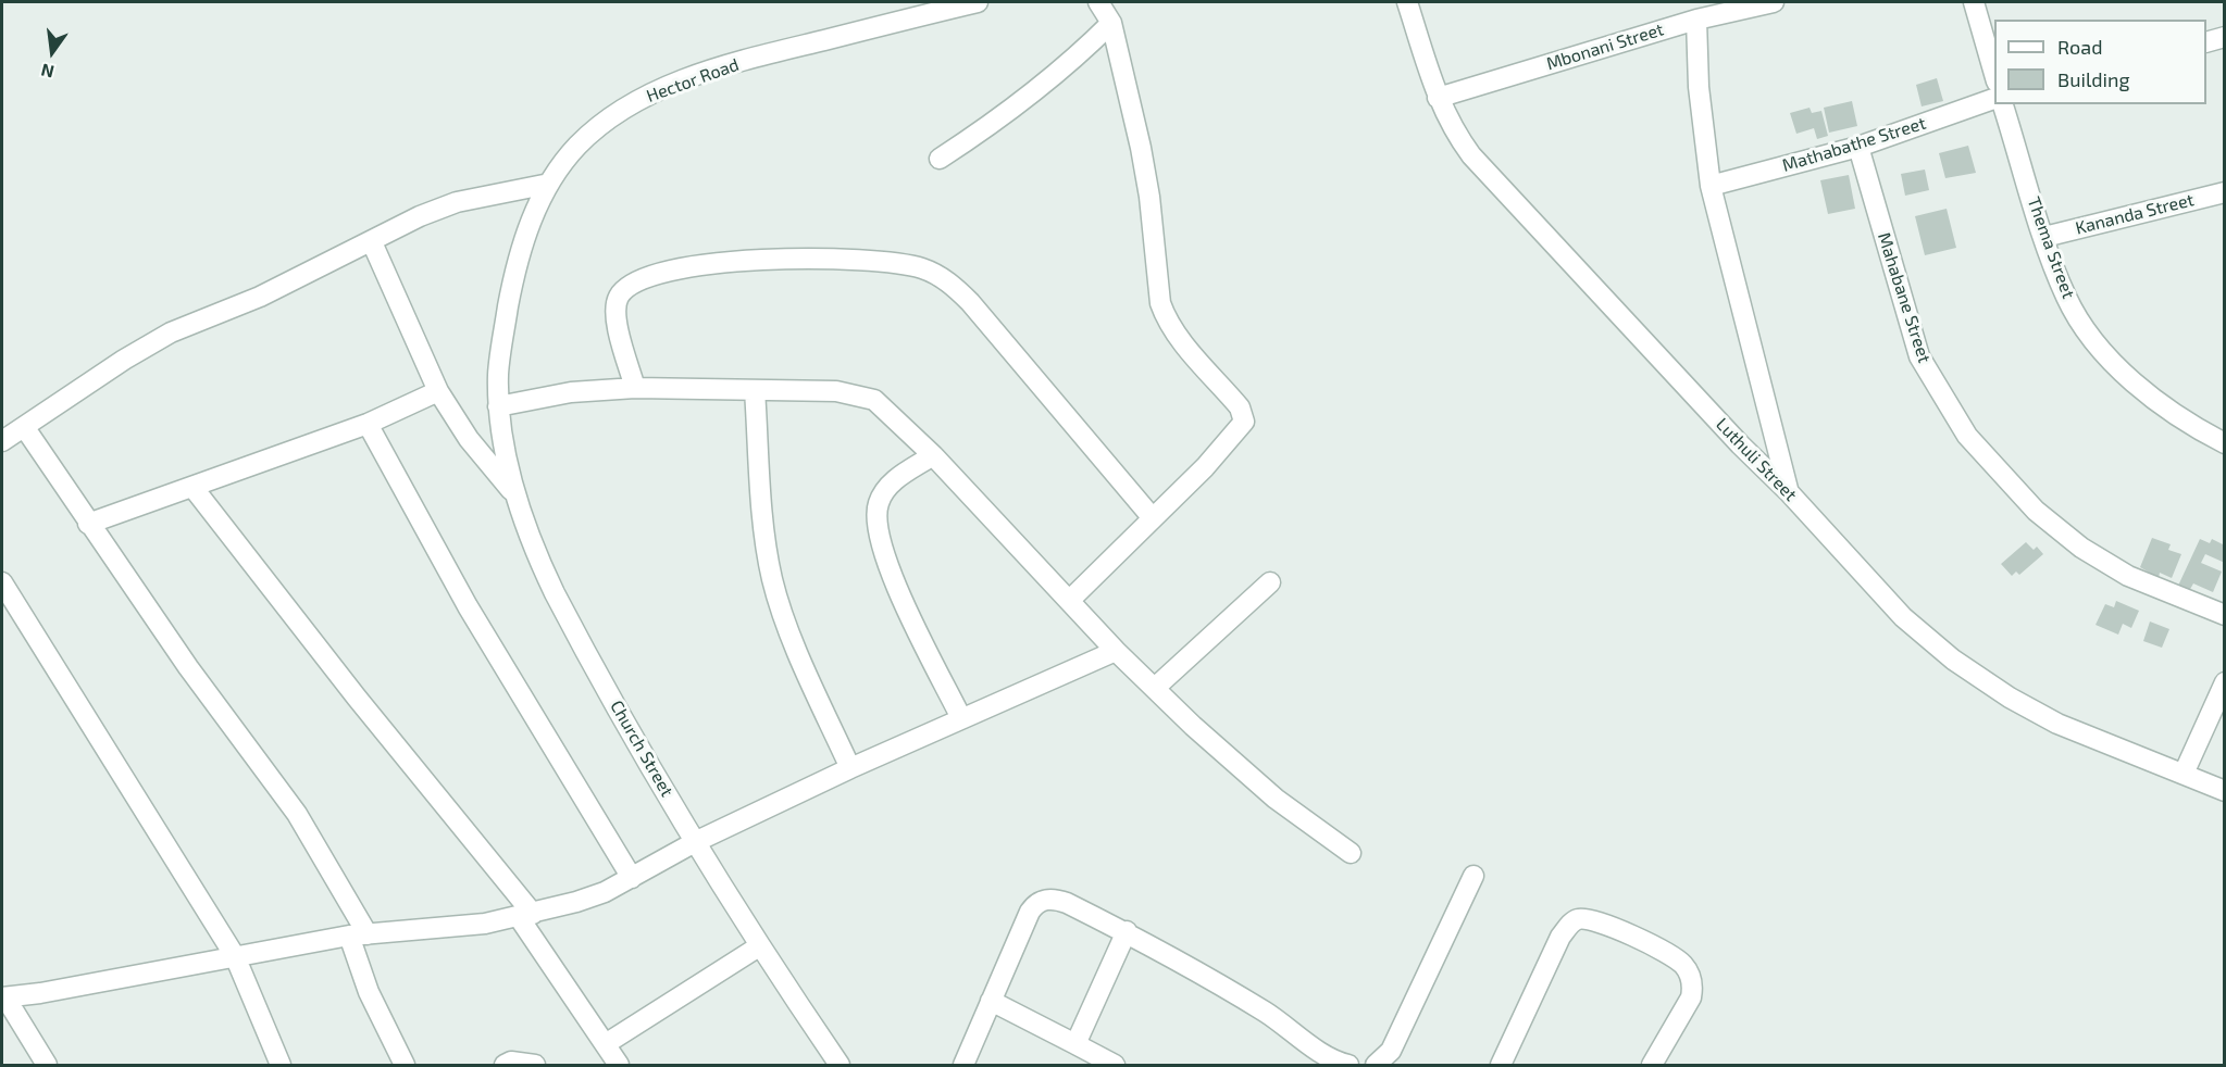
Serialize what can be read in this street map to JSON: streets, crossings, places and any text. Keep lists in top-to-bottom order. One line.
{"streets":{"street":["Mbonani Street","Hector Road","Mathabathe Street","Kananda Street","Thema Street","Mahabane Street","Luthuli Street","Church Street"]},"crossings":[["Mbonani Street","Luthuli Street"],["Hector Road","Church Street"],["Mathabathe Street","Mahabane Street"],["Kananda Street","Thema Street"]],"legend":["Road","Building"],"north":"bottom"}
